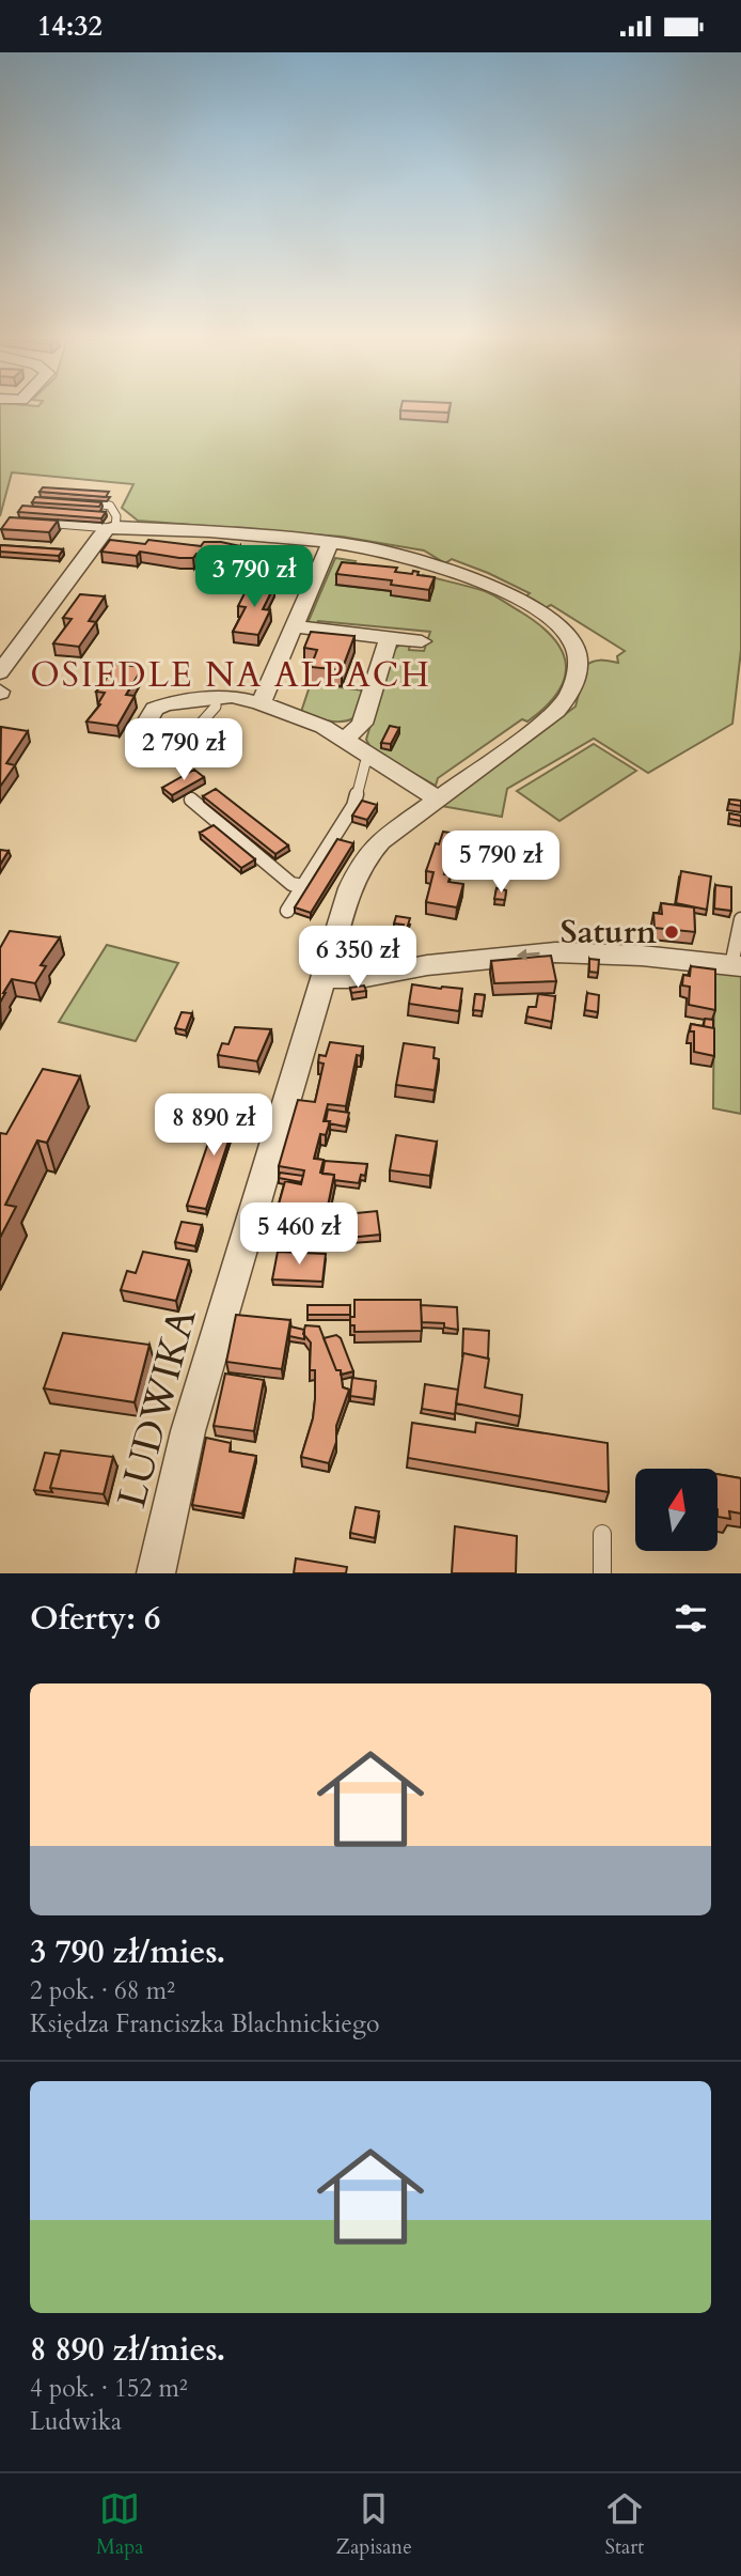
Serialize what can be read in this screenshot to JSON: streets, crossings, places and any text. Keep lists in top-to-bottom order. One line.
{"streets":{"street":["LUDWIKA"]},"districts":["OSIEDLE NA ALPACH"],"places":["Saturn"],"north":"top","page":{"status":"14:32","price":["3 790 zł","2 790 zł","5 790 zł","6 350 zł","8 890 zł","5 460 zł"],"heading":"Oferty: 6","list":[{"name":"3 790 zł/mies.","note":"2 pok. · 68 m² · Księdza Franciszka Blachnickiego"},{"name":"8 890 zł/mies.","note":"4 pok. · 152 m² · Ludwika"}],"tabs":["Mapa","Zapisane","Start"]}}
